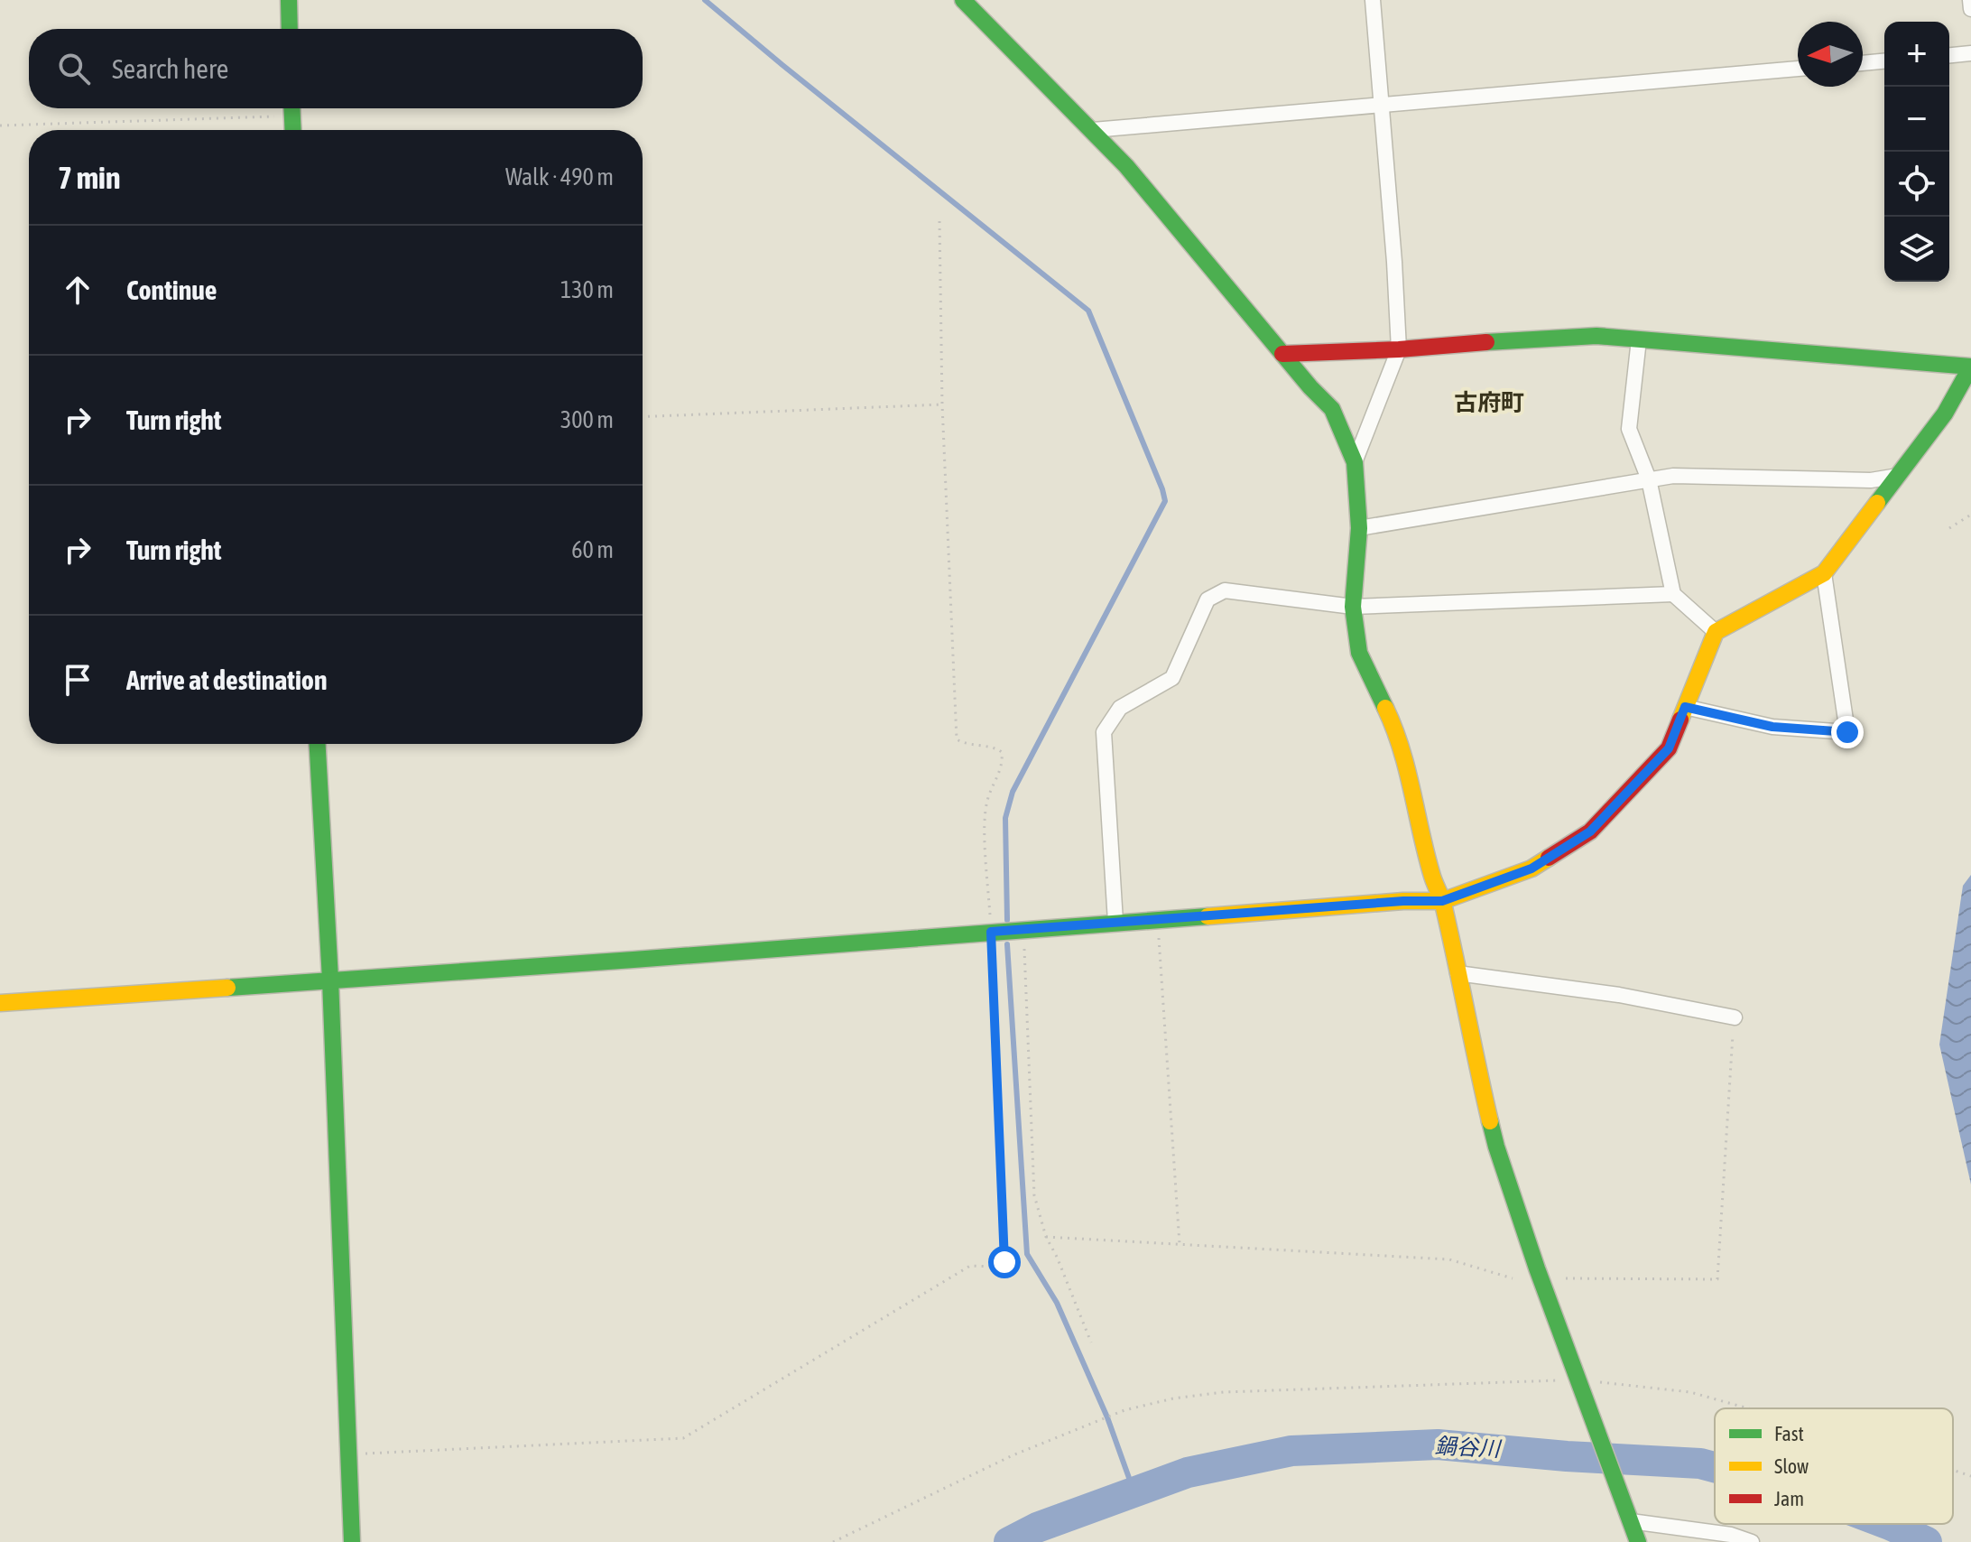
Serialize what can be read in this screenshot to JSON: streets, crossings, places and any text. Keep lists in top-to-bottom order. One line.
{"districts":["古府町"],"water":["鍋谷川"],"legend":["Fast","Slow","Jam"],"north":"left","page":{"map_buttons":["+","−"],"search":"Search here","heading":["7 min","Walk · 490 m"],"list":[["Continue","130 m"],["Turn right","300 m"],["Turn right","60 m"],"Arrive at destination"]}}
